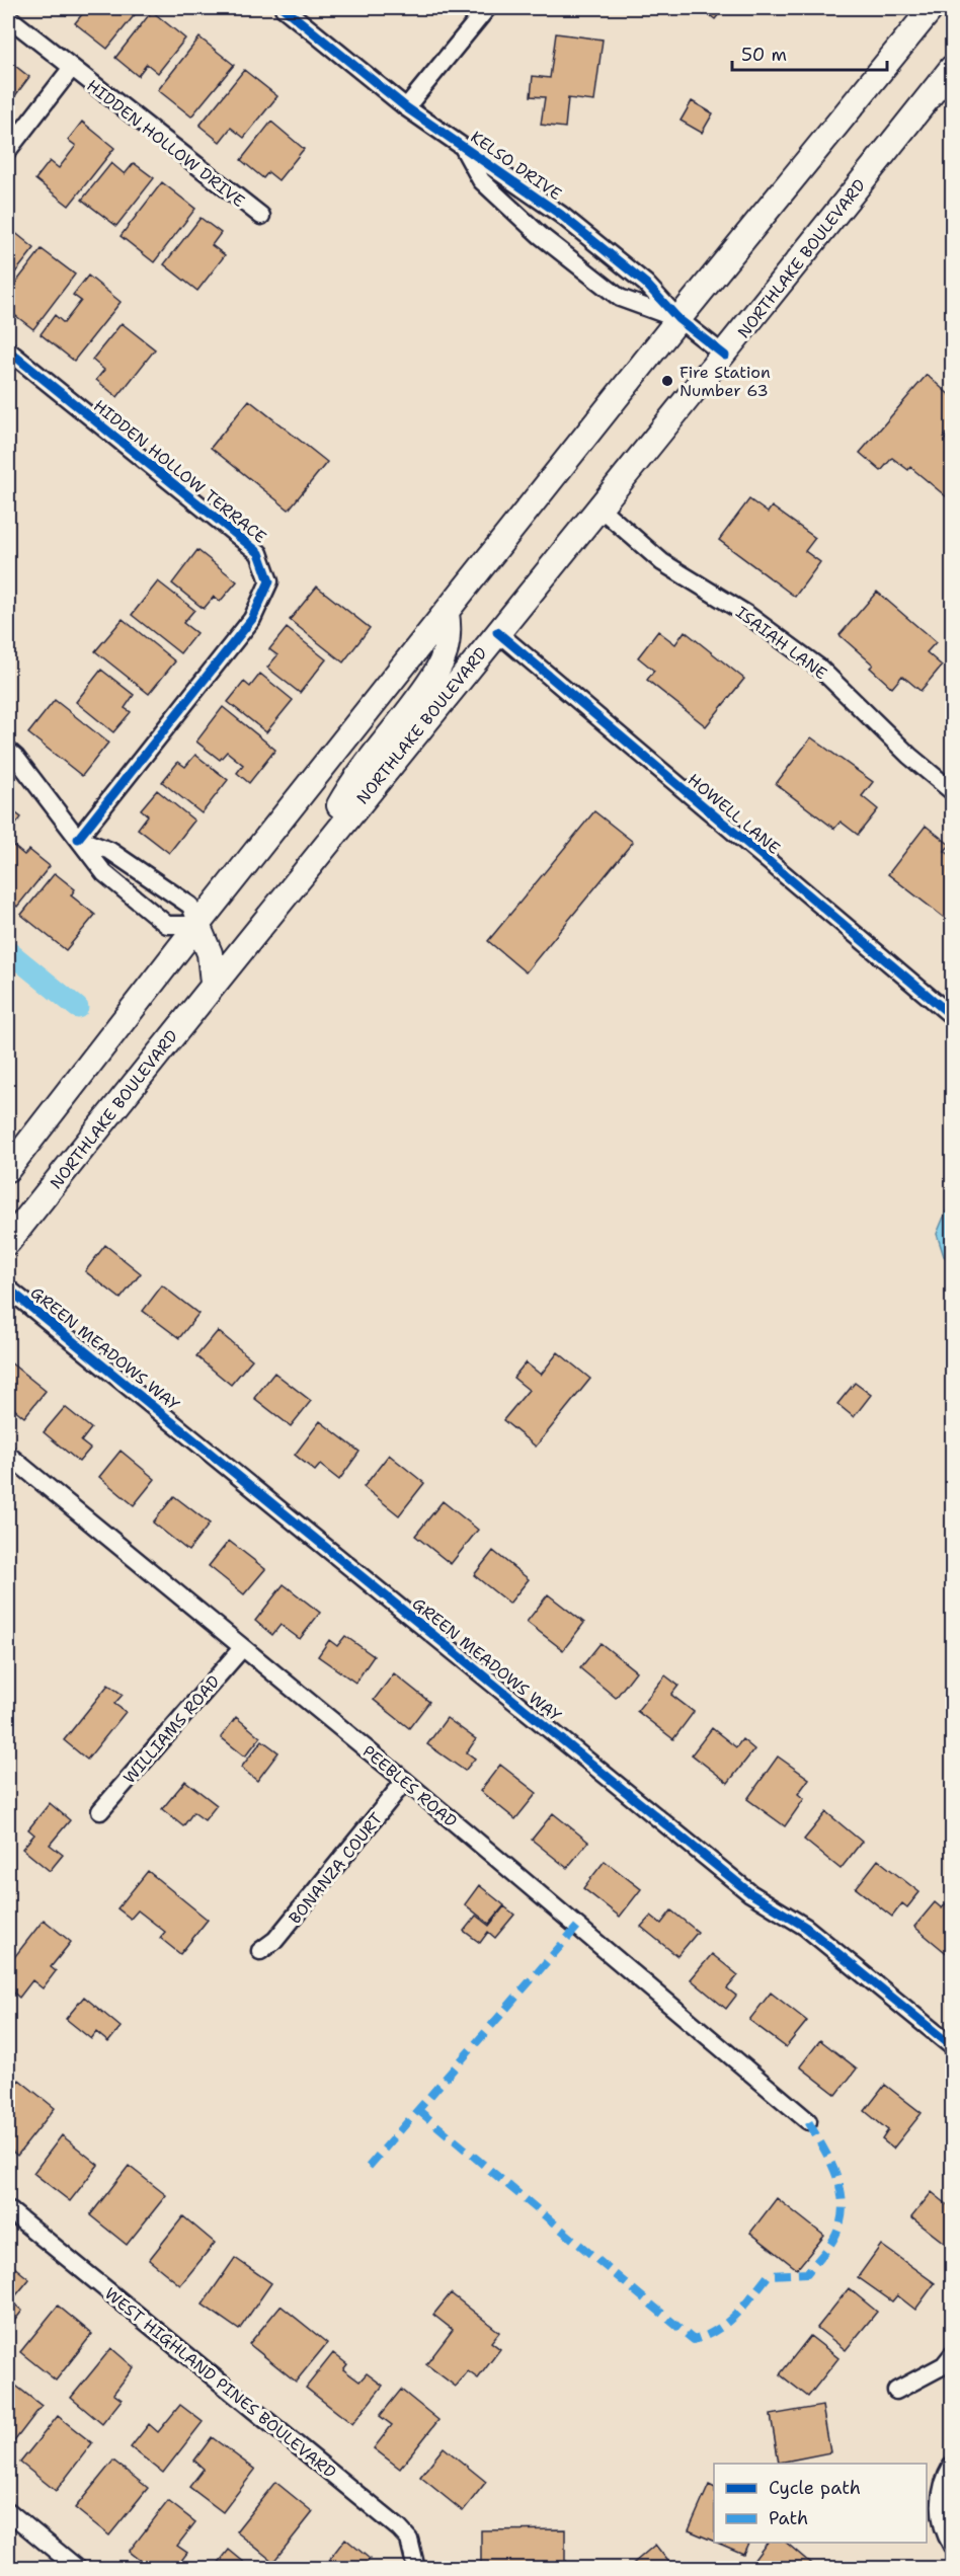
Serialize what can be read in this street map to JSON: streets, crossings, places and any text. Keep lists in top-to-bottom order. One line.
{"streets":{"main road":["NORTHLAKE BOULEVARD"],"street":["HIDDEN HOLLOW DRIVE","KELSO DRIVE","HIDDEN HOLLOW TERRACE","ISAIAH LANE","HOWELL LANE","GREEN MEADOWS WAY","WILLIAMS ROAD","PEEBLES ROAD","BONANZA COURT","WEST HIGHLAND PINES BOULEVARD"]},"crossings":[["KELSO DRIVE","NORTHLAKE BOULEVARD"],["NORTHLAKE BOULEVARD","ISAIAH LANE"],["NORTHLAKE BOULEVARD","HOWELL LANE"],["WILLIAMS ROAD","PEEBLES ROAD"],["PEEBLES ROAD","BONANZA COURT"]],"places":["Fire Station Number 63"],"legend":["Cycle path","Path"],"scale_bar":"50 m"}
